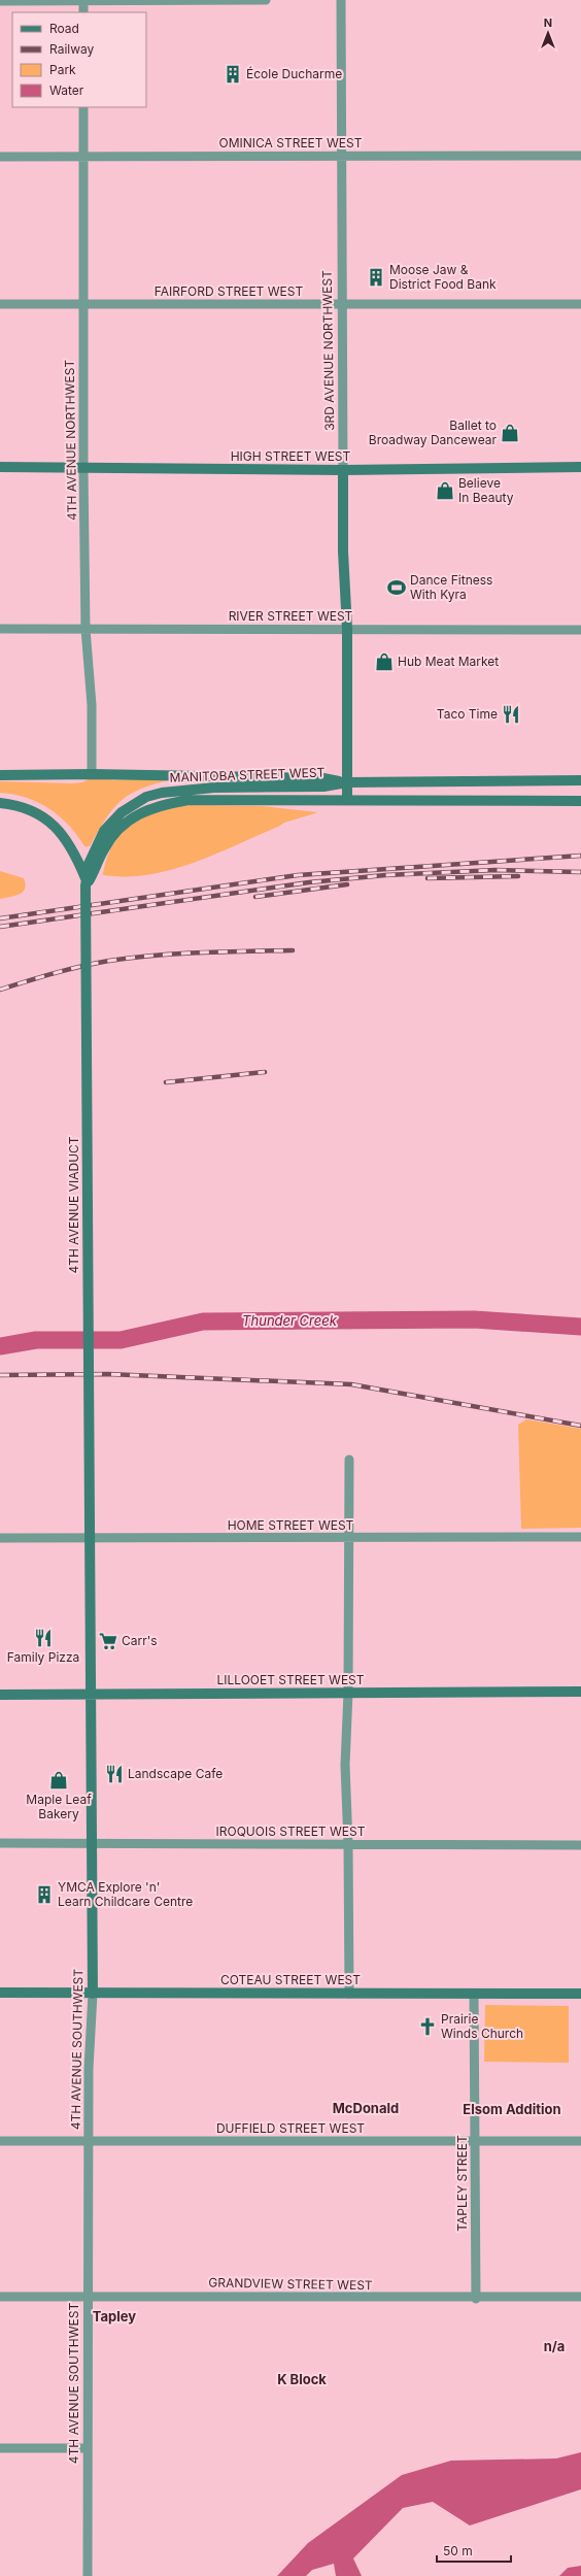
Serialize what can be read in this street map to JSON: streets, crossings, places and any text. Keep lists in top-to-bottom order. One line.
{"streets":{"main road":["3RD AVENUE NORTHWEST","HIGH STREET WEST","MANITOBA STREET WEST","4TH AVENUE VIADUCT","LILLOOET STREET WEST","COTEAU STREET WEST","4TH AVENUE SOUTHWEST"],"street":["OMINICA STREET WEST","FAIRFORD STREET WEST","4TH AVENUE NORTHWEST","RIVER STREET WEST","HOME STREET WEST","IROQUOIS STREET WEST","DUFFIELD STREET WEST","TAPLEY STREET","GRANDVIEW STREET WEST"]},"crossings":[["OMINICA STREET WEST","3RD AVENUE NORTHWEST"],["OMINICA STREET WEST","4TH AVENUE NORTHWEST"],["FAIRFORD STREET WEST","3RD AVENUE NORTHWEST"],["FAIRFORD STREET WEST","4TH AVENUE NORTHWEST"],["3RD AVENUE NORTHWEST","HIGH STREET WEST"],["3RD AVENUE NORTHWEST","RIVER STREET WEST"],["3RD AVENUE NORTHWEST","MANITOBA STREET WEST"],["4TH AVENUE NORTHWEST","HIGH STREET WEST"],["4TH AVENUE NORTHWEST","RIVER STREET WEST"],["MANITOBA STREET WEST","4TH AVENUE VIADUCT"],["4TH AVENUE VIADUCT","4TH AVENUE SOUTHWEST"],["HOME STREET WEST","4TH AVENUE SOUTHWEST"],["LILLOOET STREET WEST","4TH AVENUE SOUTHWEST"],["IROQUOIS STREET WEST","4TH AVENUE SOUTHWEST"],["COTEAU STREET WEST","4TH AVENUE SOUTHWEST"],["COTEAU STREET WEST","TAPLEY STREET"],["4TH AVENUE SOUTHWEST","DUFFIELD STREET WEST"],["4TH AVENUE SOUTHWEST","GRANDVIEW STREET WEST"],["DUFFIELD STREET WEST","TAPLEY STREET"],["TAPLEY STREET","GRANDVIEW STREET WEST"]],"districts":["McDonald","Elsom Addition","Tapley","n/a","K Block"],"water":["Thunder Creek"],"places":{"building":["École Ducharme","Moose Jaw & District Food Bank","YMCA Explore 'n' Learn Childcare Centre"],"shop":["Ballet to Broadway Dancewear","Believe In Beauty","Hub Meat Market","Maple Leaf Bakery"],"sports":["Dance Fitness With Kyra"],"restaurant":["Taco Time","Family Pizza","Landscape Cafe"],"supermarket":["Carr's"],"church":["Prairie Winds Church"]},"legend":["Road","Railway","Park","Water"],"scale_bar":"50 m","north":"top"}
